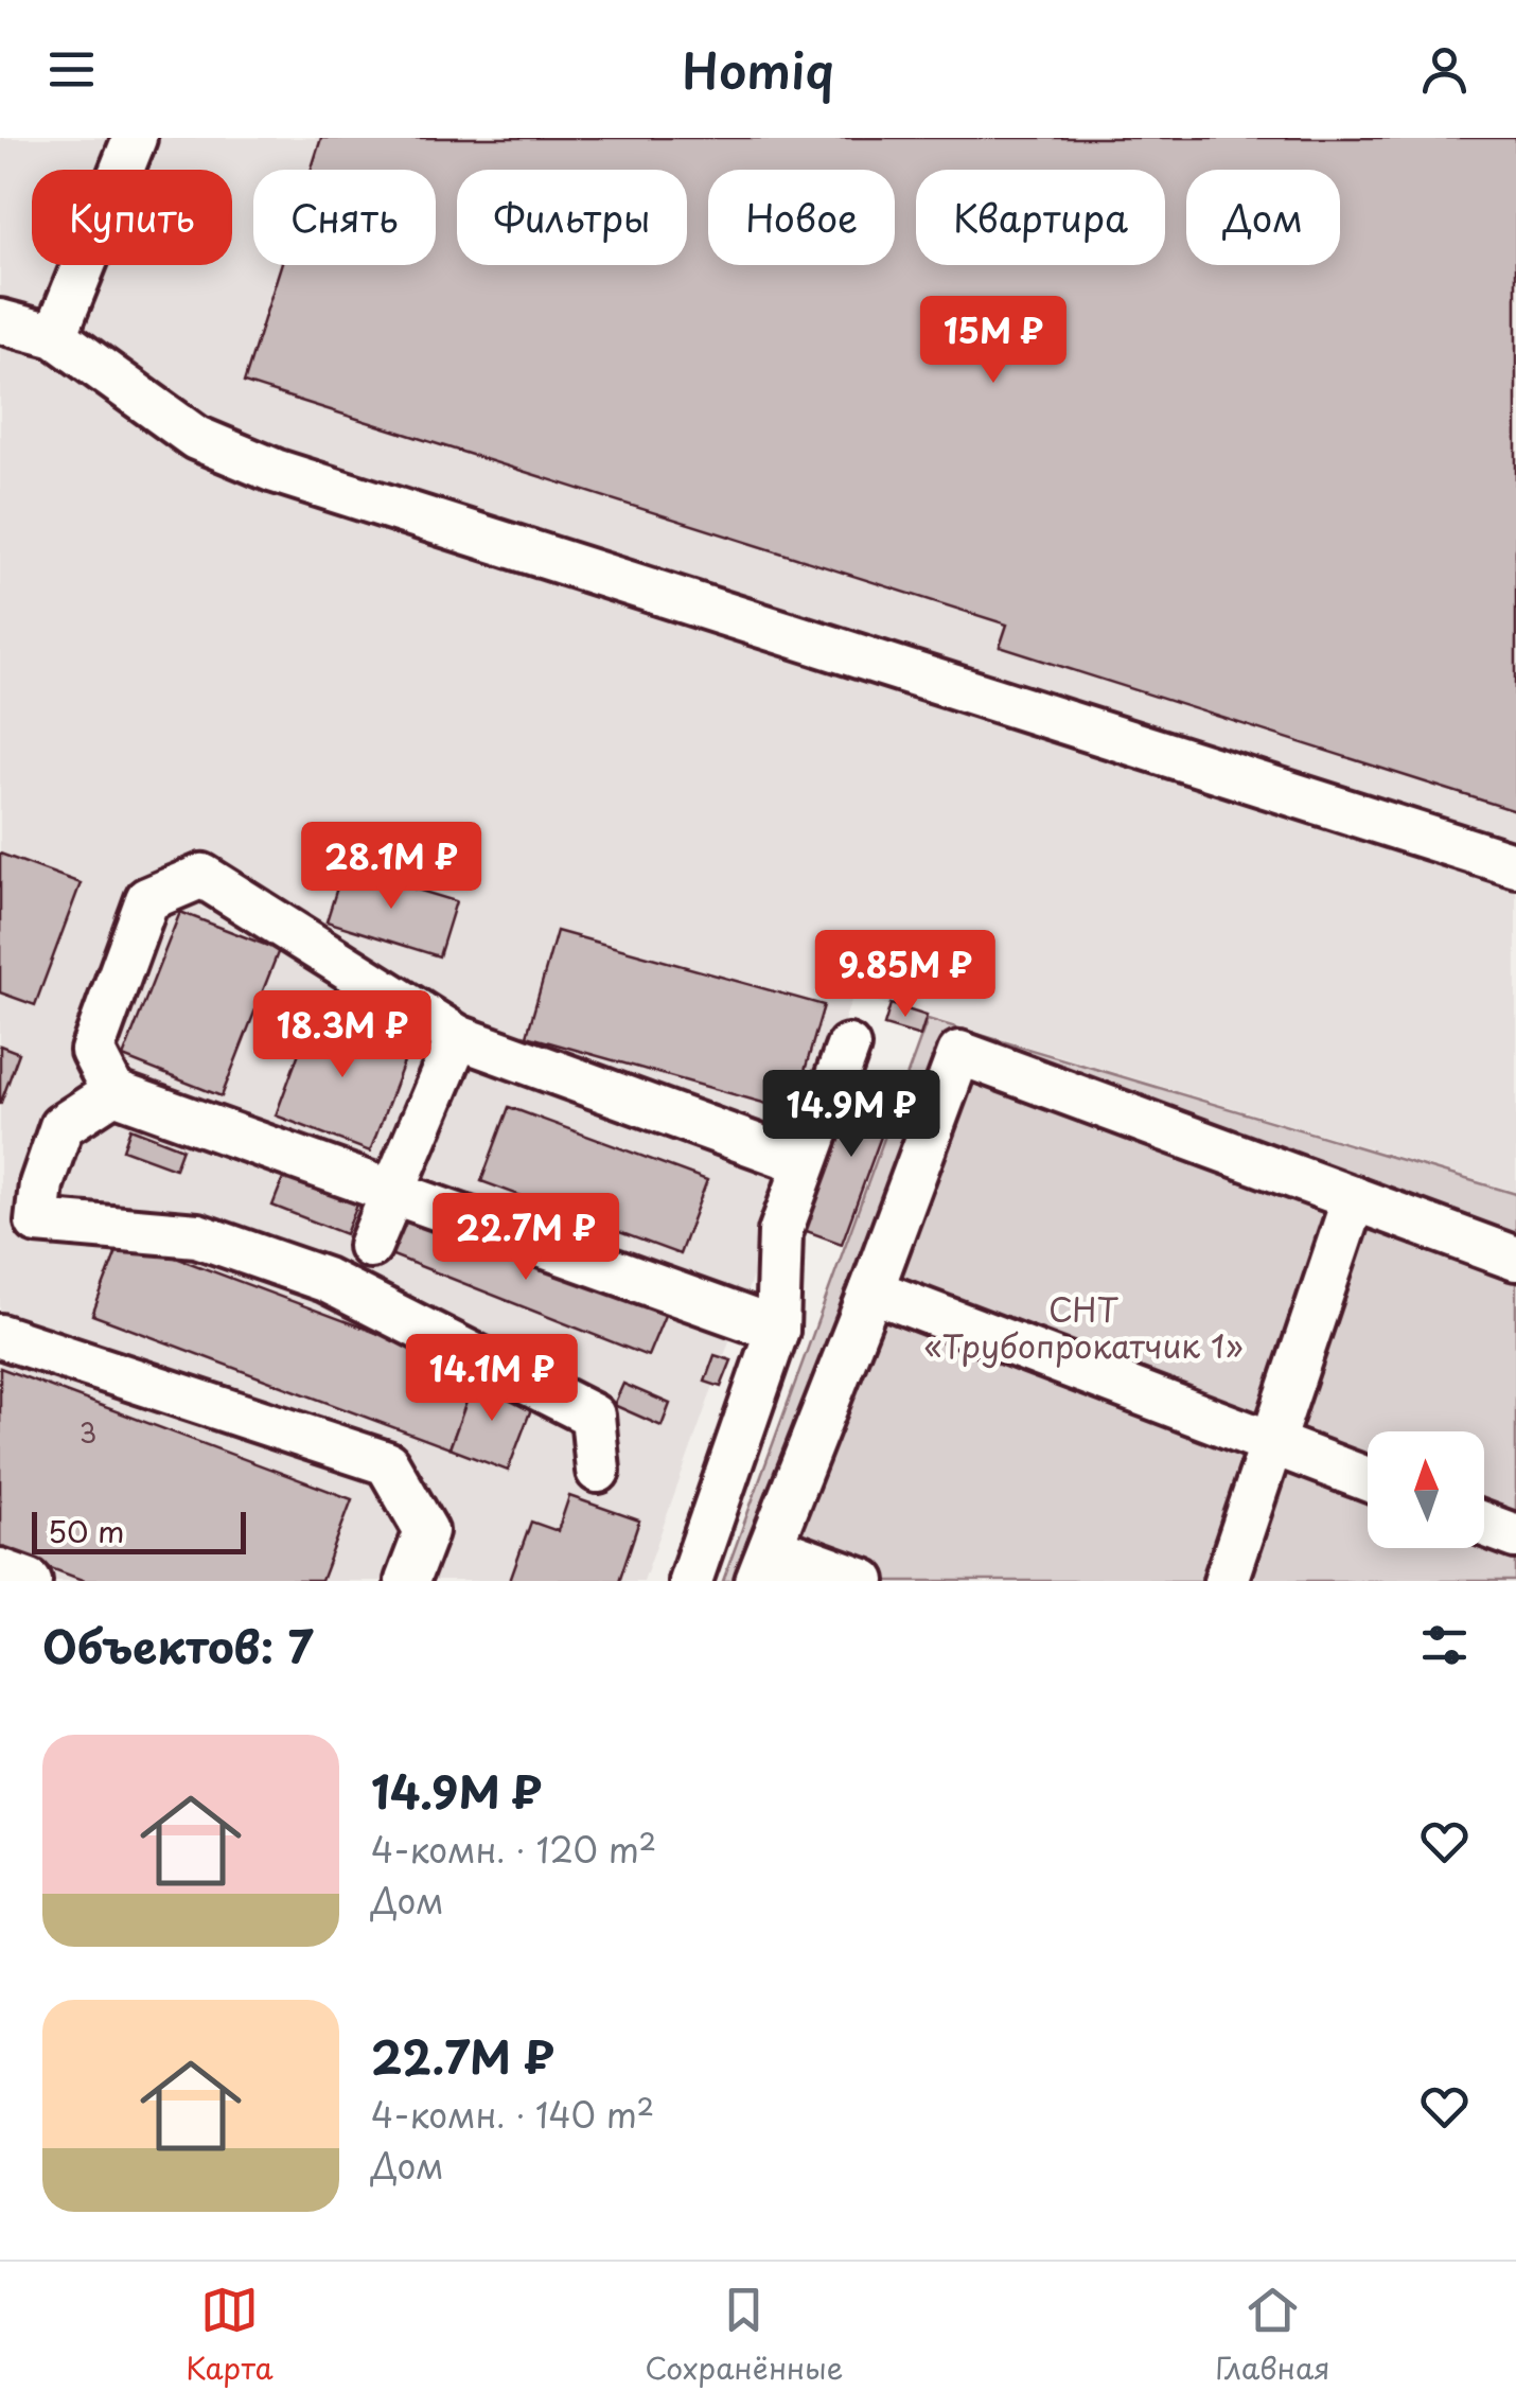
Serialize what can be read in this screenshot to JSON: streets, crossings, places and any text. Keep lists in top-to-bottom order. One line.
{"parks":["СНТ «Трубопрокатчик 1»"],"house_numbers":["3"],"scale_bar":"50 m","north":"top","page":{"header":"Homiq","chip":["Купить","Снять","Фильтры","Новое","Квартира","Дом"],"price":["15M ₽","28.1M ₽","9.85M ₽","18.3M ₽","14.9M ₽","22.7M ₽","14.1M ₽"],"scale":"50 m","heading":"Объектов: 7","list":[{"name":"14.9M ₽","note":"4-комн. · 120 m² · Дом"},{"name":"22.7M ₽","note":"4-комн. · 140 m² · Дом"}],"tabs":["Карта","Сохранённые","Главная"]}}
